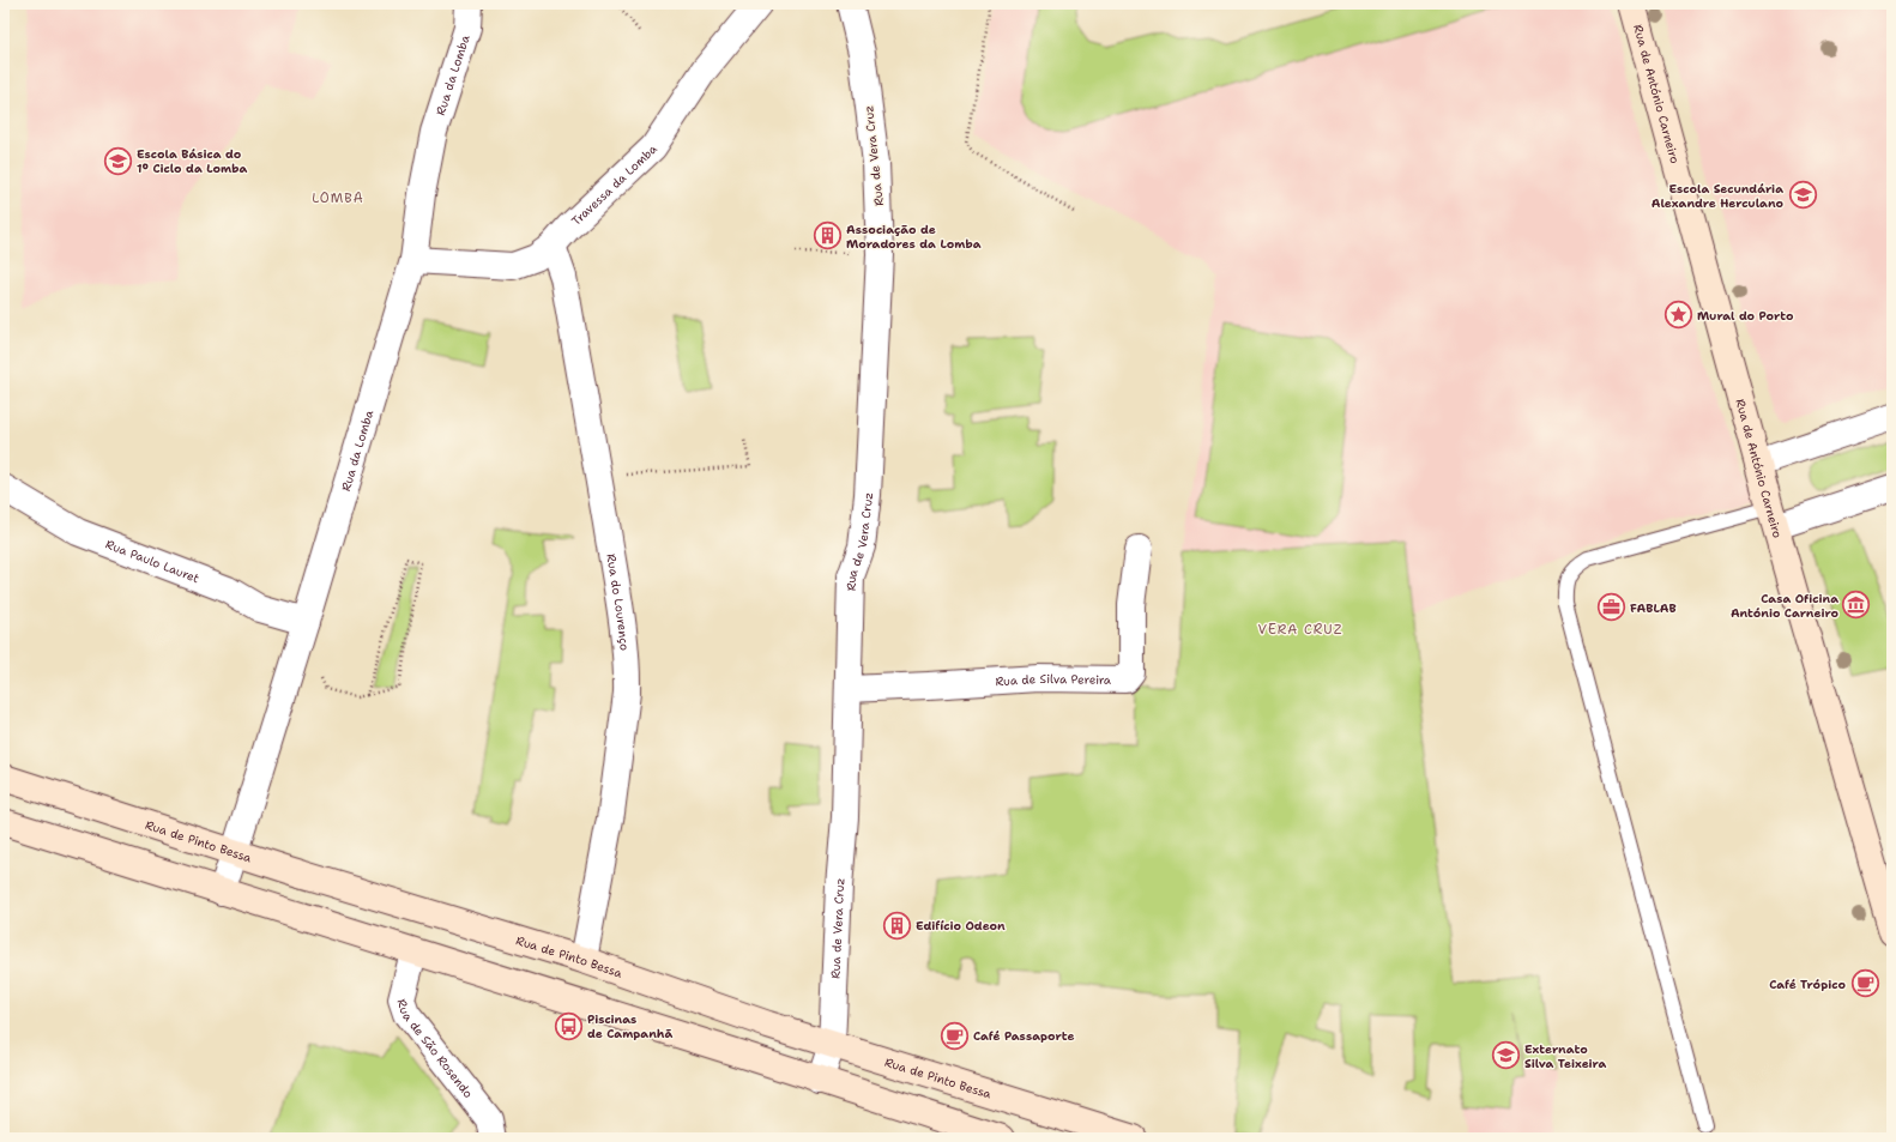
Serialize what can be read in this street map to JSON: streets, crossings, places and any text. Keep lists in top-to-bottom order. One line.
{"streets":{"street":["Rua da Lomba","Rua de António Carneiro","Rua de Vera Cruz","Travessa da Lomba","Rua Paulo Lauret","Rua do Lourenço","Rua de Silva Pereira","Rua de Pinto Bessa","Rua de São Rosendo"]},"crossings":[["Rua da Lomba","Travessa da Lomba"],["Rua da Lomba","Rua Paulo Lauret"],["Rua da Lomba","Rua de Pinto Bessa"],["Rua de Vera Cruz","Rua de Silva Pereira"],["Rua de Vera Cruz","Rua de Pinto Bessa"],["Travessa da Lomba","Rua do Lourenço"],["Rua do Lourenço","Rua de Pinto Bessa"]],"districts":["LOMBA","VERA CRUZ"],"places":{"school or university":["Escola Básica do 1º Ciclo da Lomba","Escola Secundária Alexandre Herculano","Externato Silva Teixeira"],"building":["Associação de Moradores da Lomba","Edifício Odeon"],"place":["Mural do Porto"],"museum":["Casa Oficina António Carneiro"],"office":["FABLAB"],"cafe":["Café Trópico","Café Passaporte"],"bus stop":["Piscinas de Campanhã"]}}
